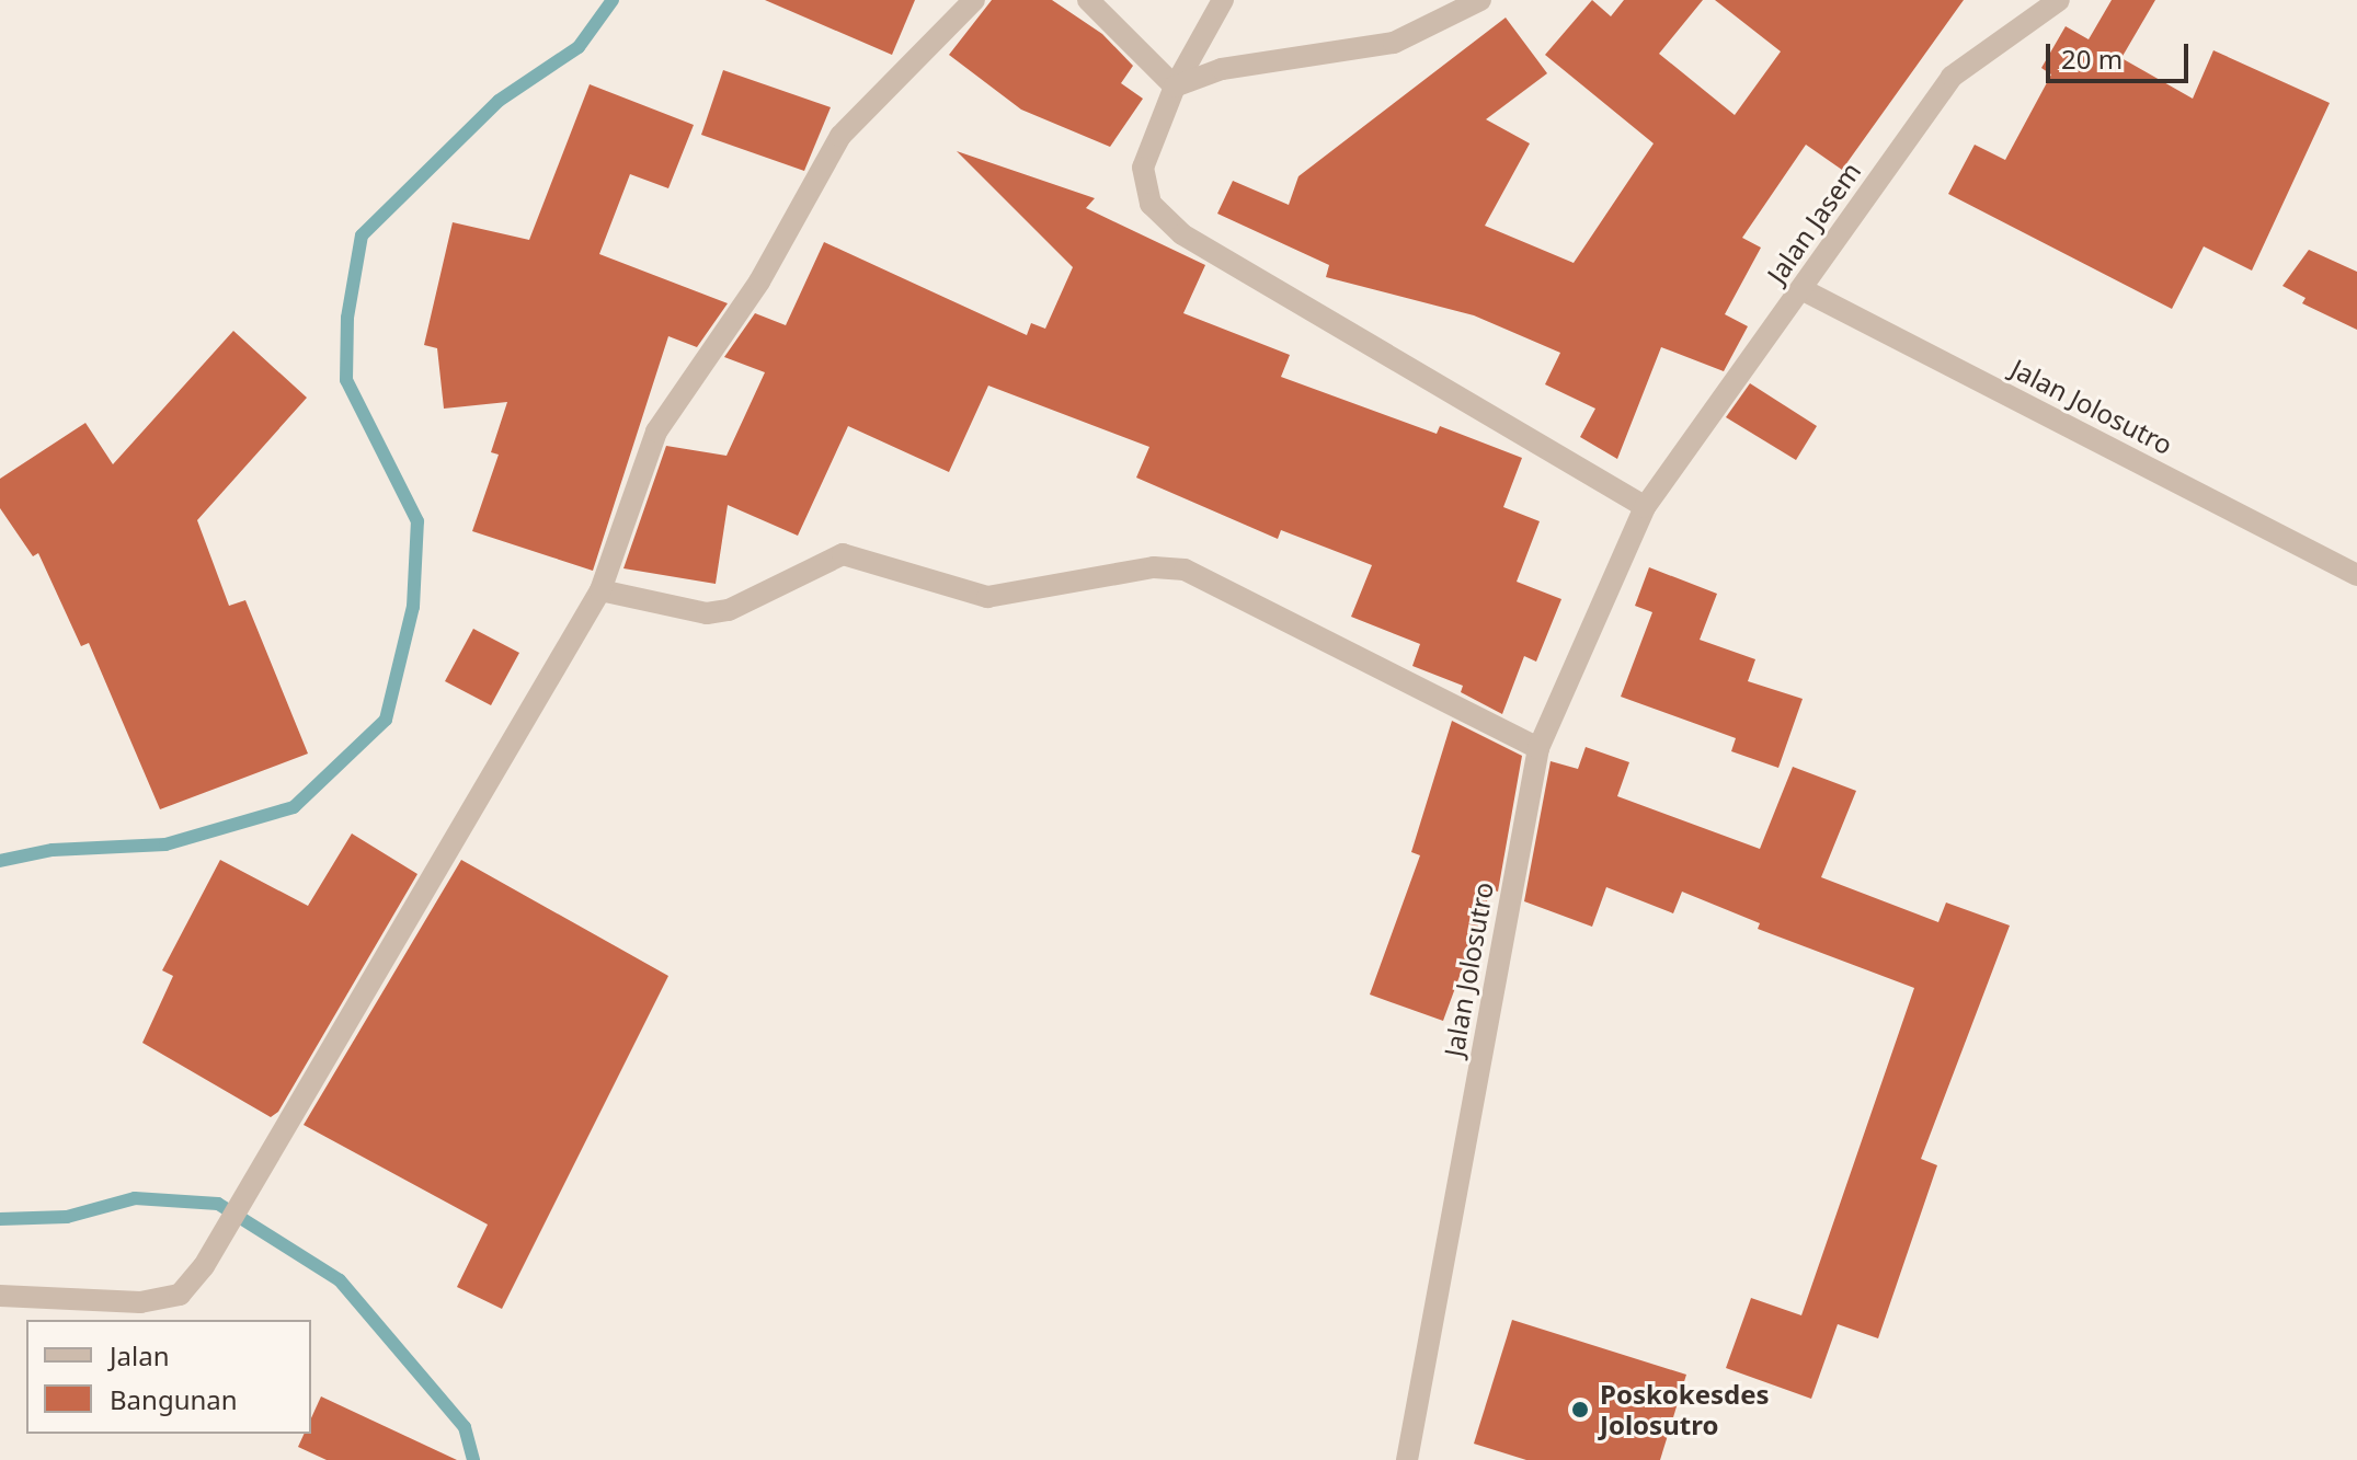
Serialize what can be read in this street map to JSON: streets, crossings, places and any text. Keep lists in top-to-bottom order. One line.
{"streets":{"street":["Jalan Jasem","Jalan Jolosutro"]},"crossings":[["Jalan Jasem","Jalan Jolosutro"]],"places":["Poskokesdes Jolosutro"],"legend":["Jalan","Bangunan"],"scale_bar":"20 m"}
